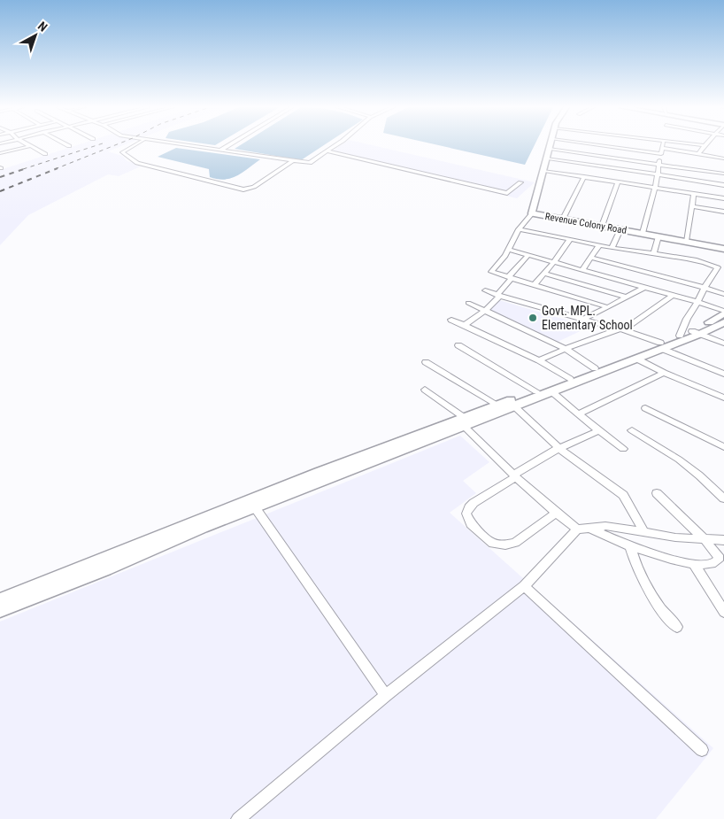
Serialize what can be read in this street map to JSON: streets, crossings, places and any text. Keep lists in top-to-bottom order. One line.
{"streets":{"street":["Revenue Colony Road"]},"places":["Govt. MPL. Elementary School"],"north":"top right"}
